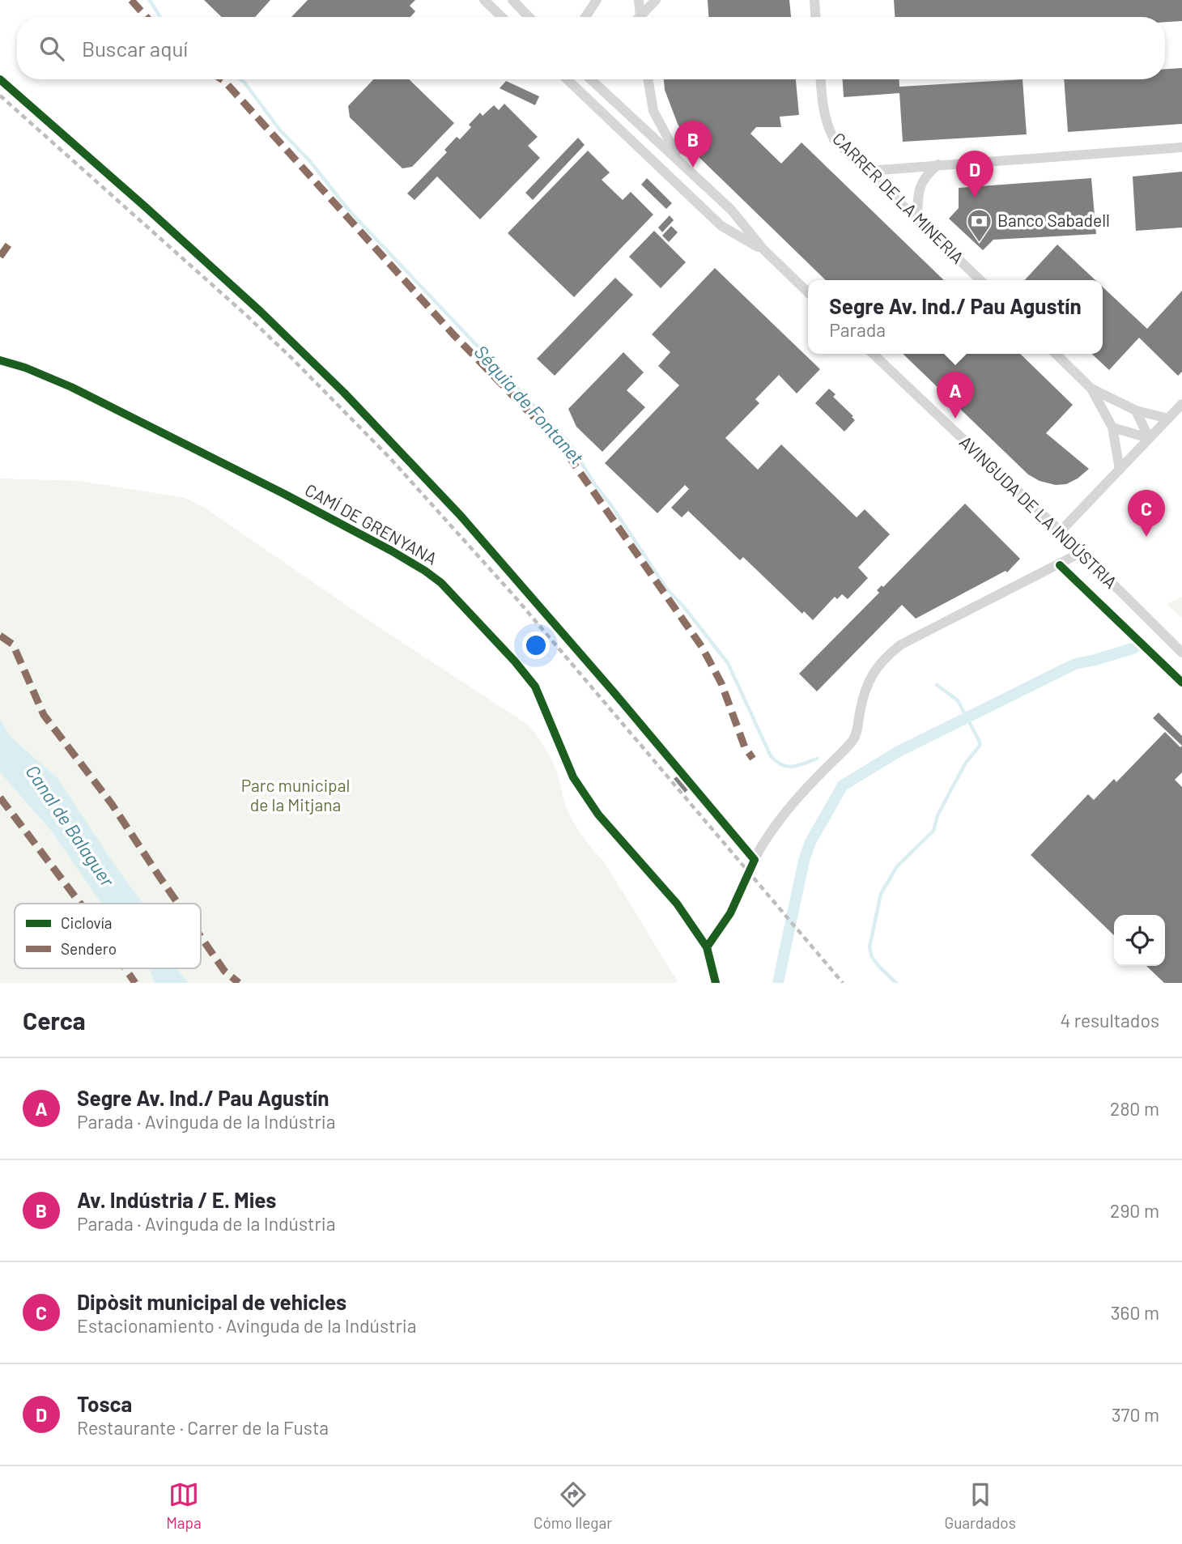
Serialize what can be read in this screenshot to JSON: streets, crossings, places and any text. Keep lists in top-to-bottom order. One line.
{"streets":{"street":["CARRER DE LA MINERIA","AVINGUDA DE LA INDÚSTRIA","CAMÍ DE GRENYANA"]},"water":["Séquia de Fontanet","Canal de Balaguer"],"parks":["Parc municipal de la Mitjana"],"places":{"bank":["Banco Sabadell"]},"legend":["Ciclovía","Sendero"],"page":{"search":"Buscar aquí","pins":["B","D","A","C"],"popup":["Segre Av. Ind./ Pau Agustín","Parada"],"heading":["Cerca","4 resultados"],"list":[{"mark":"A","name":"Segre Av. Ind./ Pau Agustín","note":"Parada · Avinguda de la Indústria","value":"280 m"},{"mark":"B","name":"Av. Indústria / E. Mies","note":"Parada · Avinguda de la Indústria","value":"290 m"},{"mark":"C","name":"Dipòsit municipal de vehicles","note":"Estacionamiento · Avinguda de la Indústria","value":"360 m"},{"mark":"D","name":"Tosca","note":"Restaurante · Carrer de la Fusta","value":"370 m"}],"nav":["Mapa","Cómo llegar","Guardados"]}}
